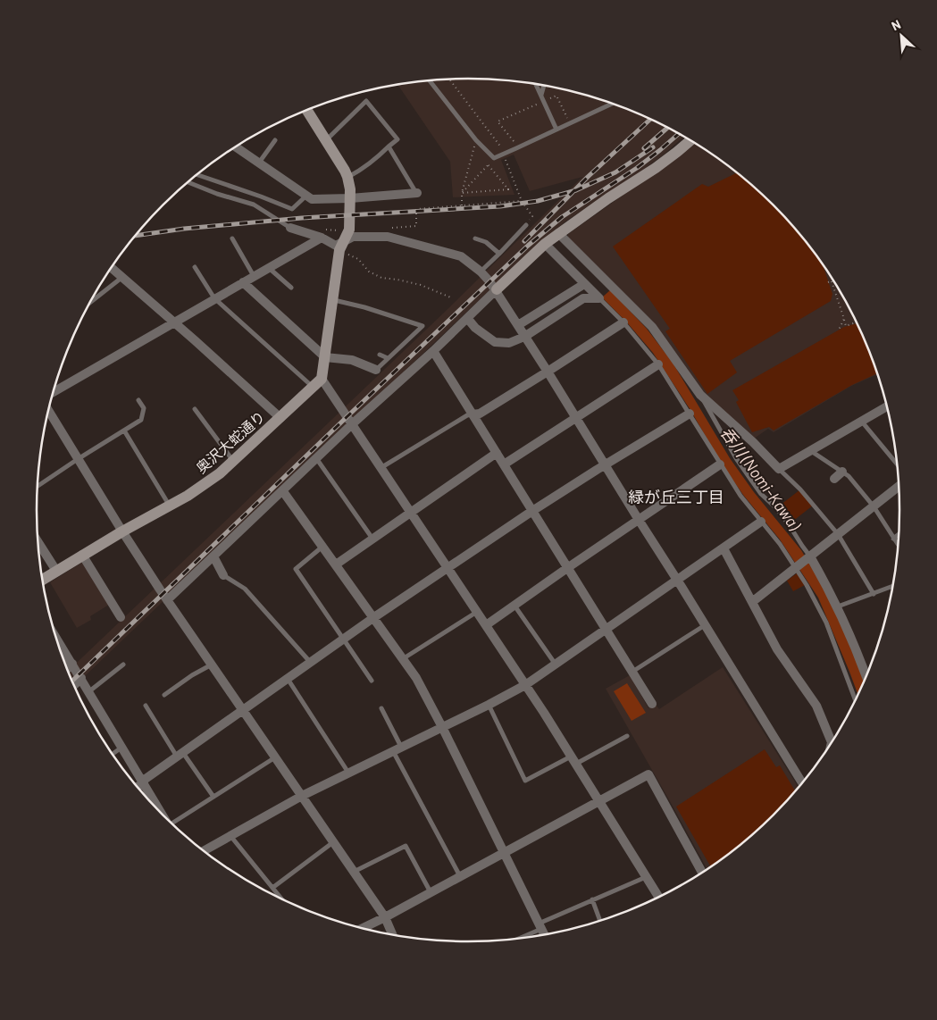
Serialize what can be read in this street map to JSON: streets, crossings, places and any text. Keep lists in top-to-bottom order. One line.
{"streets":{"street":["奥沢大蛇通り"]},"districts":["緑が丘三丁目"],"water":["呑川 (Nomi-Kawa)"],"north":"top left"}
